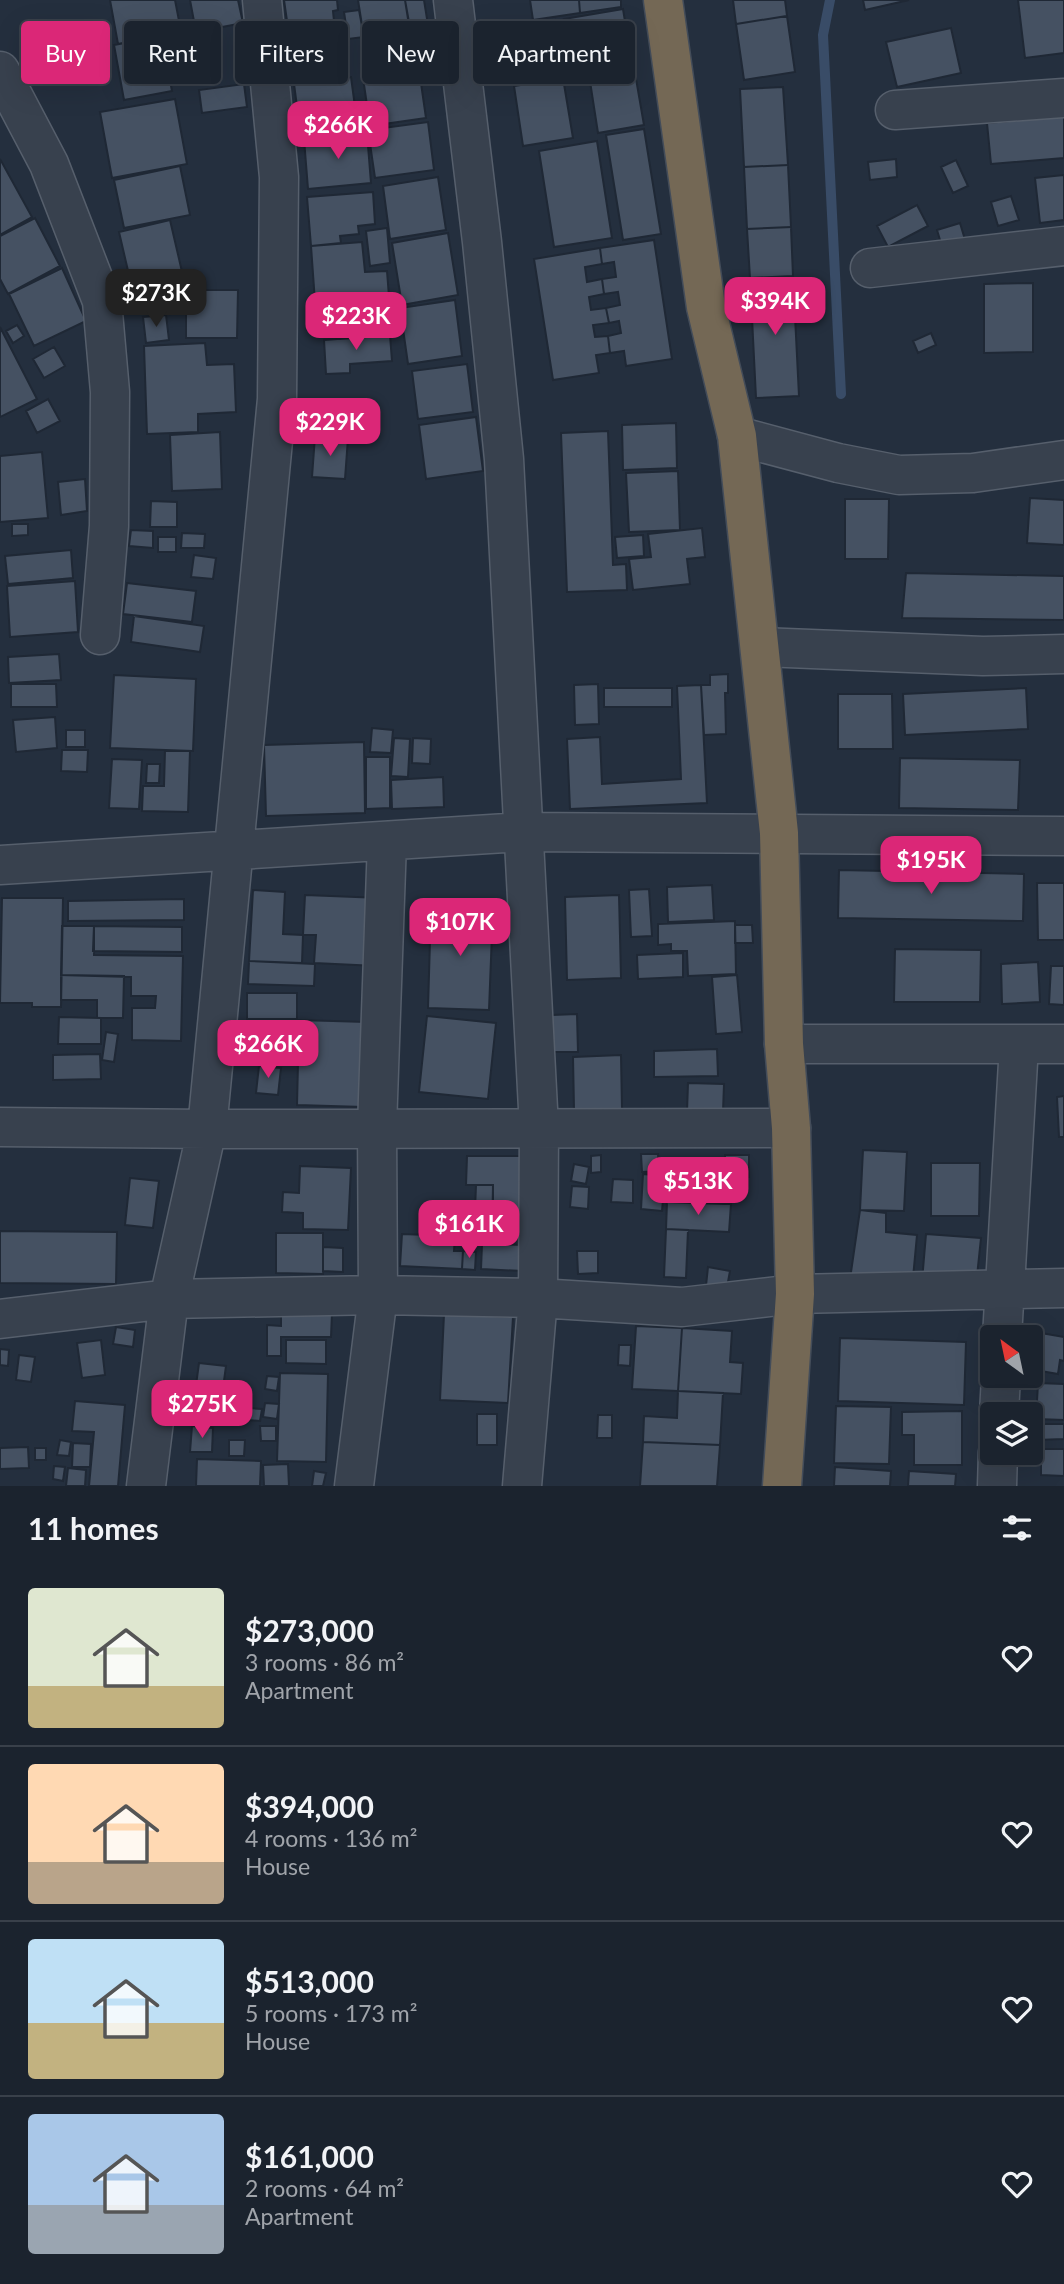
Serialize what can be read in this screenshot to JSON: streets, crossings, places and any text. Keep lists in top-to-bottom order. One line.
{"north":"top left","page":{"chip":["Buy","Rent","Filters","New","Apartment"],"price":["$266K","$273K","$394K","$223K","$229K","$195K","$107K","$266K","$513K","$161K","$275K"],"heading":"11 homes","list":[{"name":"$273,000","note":"3 rooms · 86 m² · Apartment"},{"name":"$394,000","note":"4 rooms · 136 m² · House"},{"name":"$513,000","note":"5 rooms · 173 m² · House"},{"name":"$161,000","note":"2 rooms · 64 m² · Apartment"}]}}
